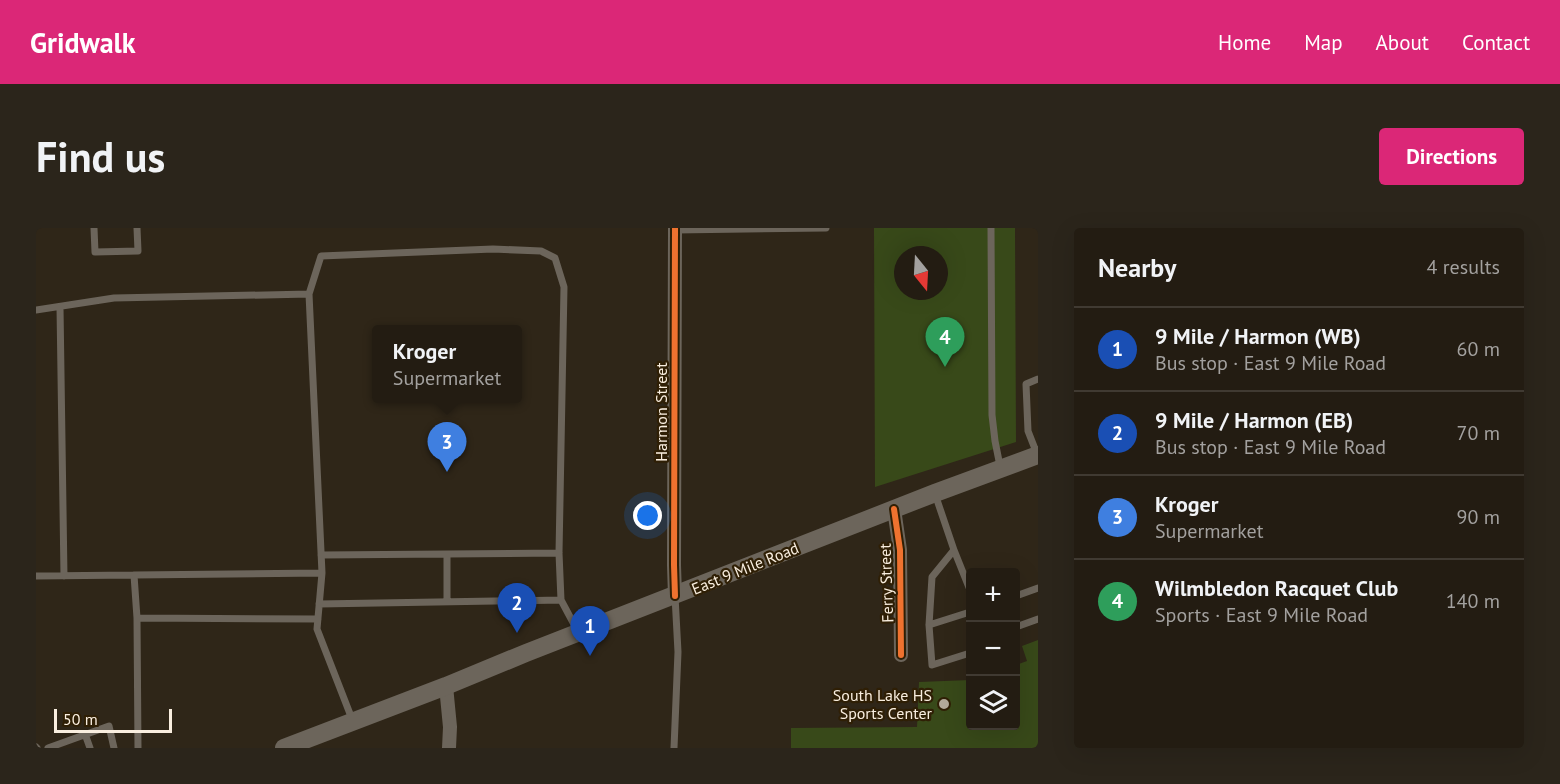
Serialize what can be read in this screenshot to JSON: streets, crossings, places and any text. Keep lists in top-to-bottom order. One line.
{"streets":{"main road":["East 9 Mile Road"],"street":["Harmon Street","Ferry Street"]},"crossings":[["Harmon Street","East 9 Mile Road"],["East 9 Mile Road","Ferry Street"]],"places":["South Lake HS Sports Center"],"scale_bar":"50 m","north":"bottom","page":{"header":"Gridwalk","nav":["Home","Map","About","Contact"],"buttons":"Directions","title":"Find us","heading":["Nearby","4 results"],"list":[{"mark":"1","name":"9 Mile / Harmon (WB)","note":"Bus stop · East 9 Mile Road","value":"60 m"},{"mark":"2","name":"9 Mile / Harmon (EB)","note":"Bus stop · East 9 Mile Road","value":"70 m"},{"mark":"3","name":"Kroger","note":"Supermarket","value":"90 m"},{"mark":"4","name":"Wilmbledon Racquet Club","note":"Sports · East 9 Mile Road","value":"140 m"}],"pins":["4","3","2","1"],"popup":["Kroger","Supermarket"],"map_buttons":["+","−"],"scale":"50 m"}}
